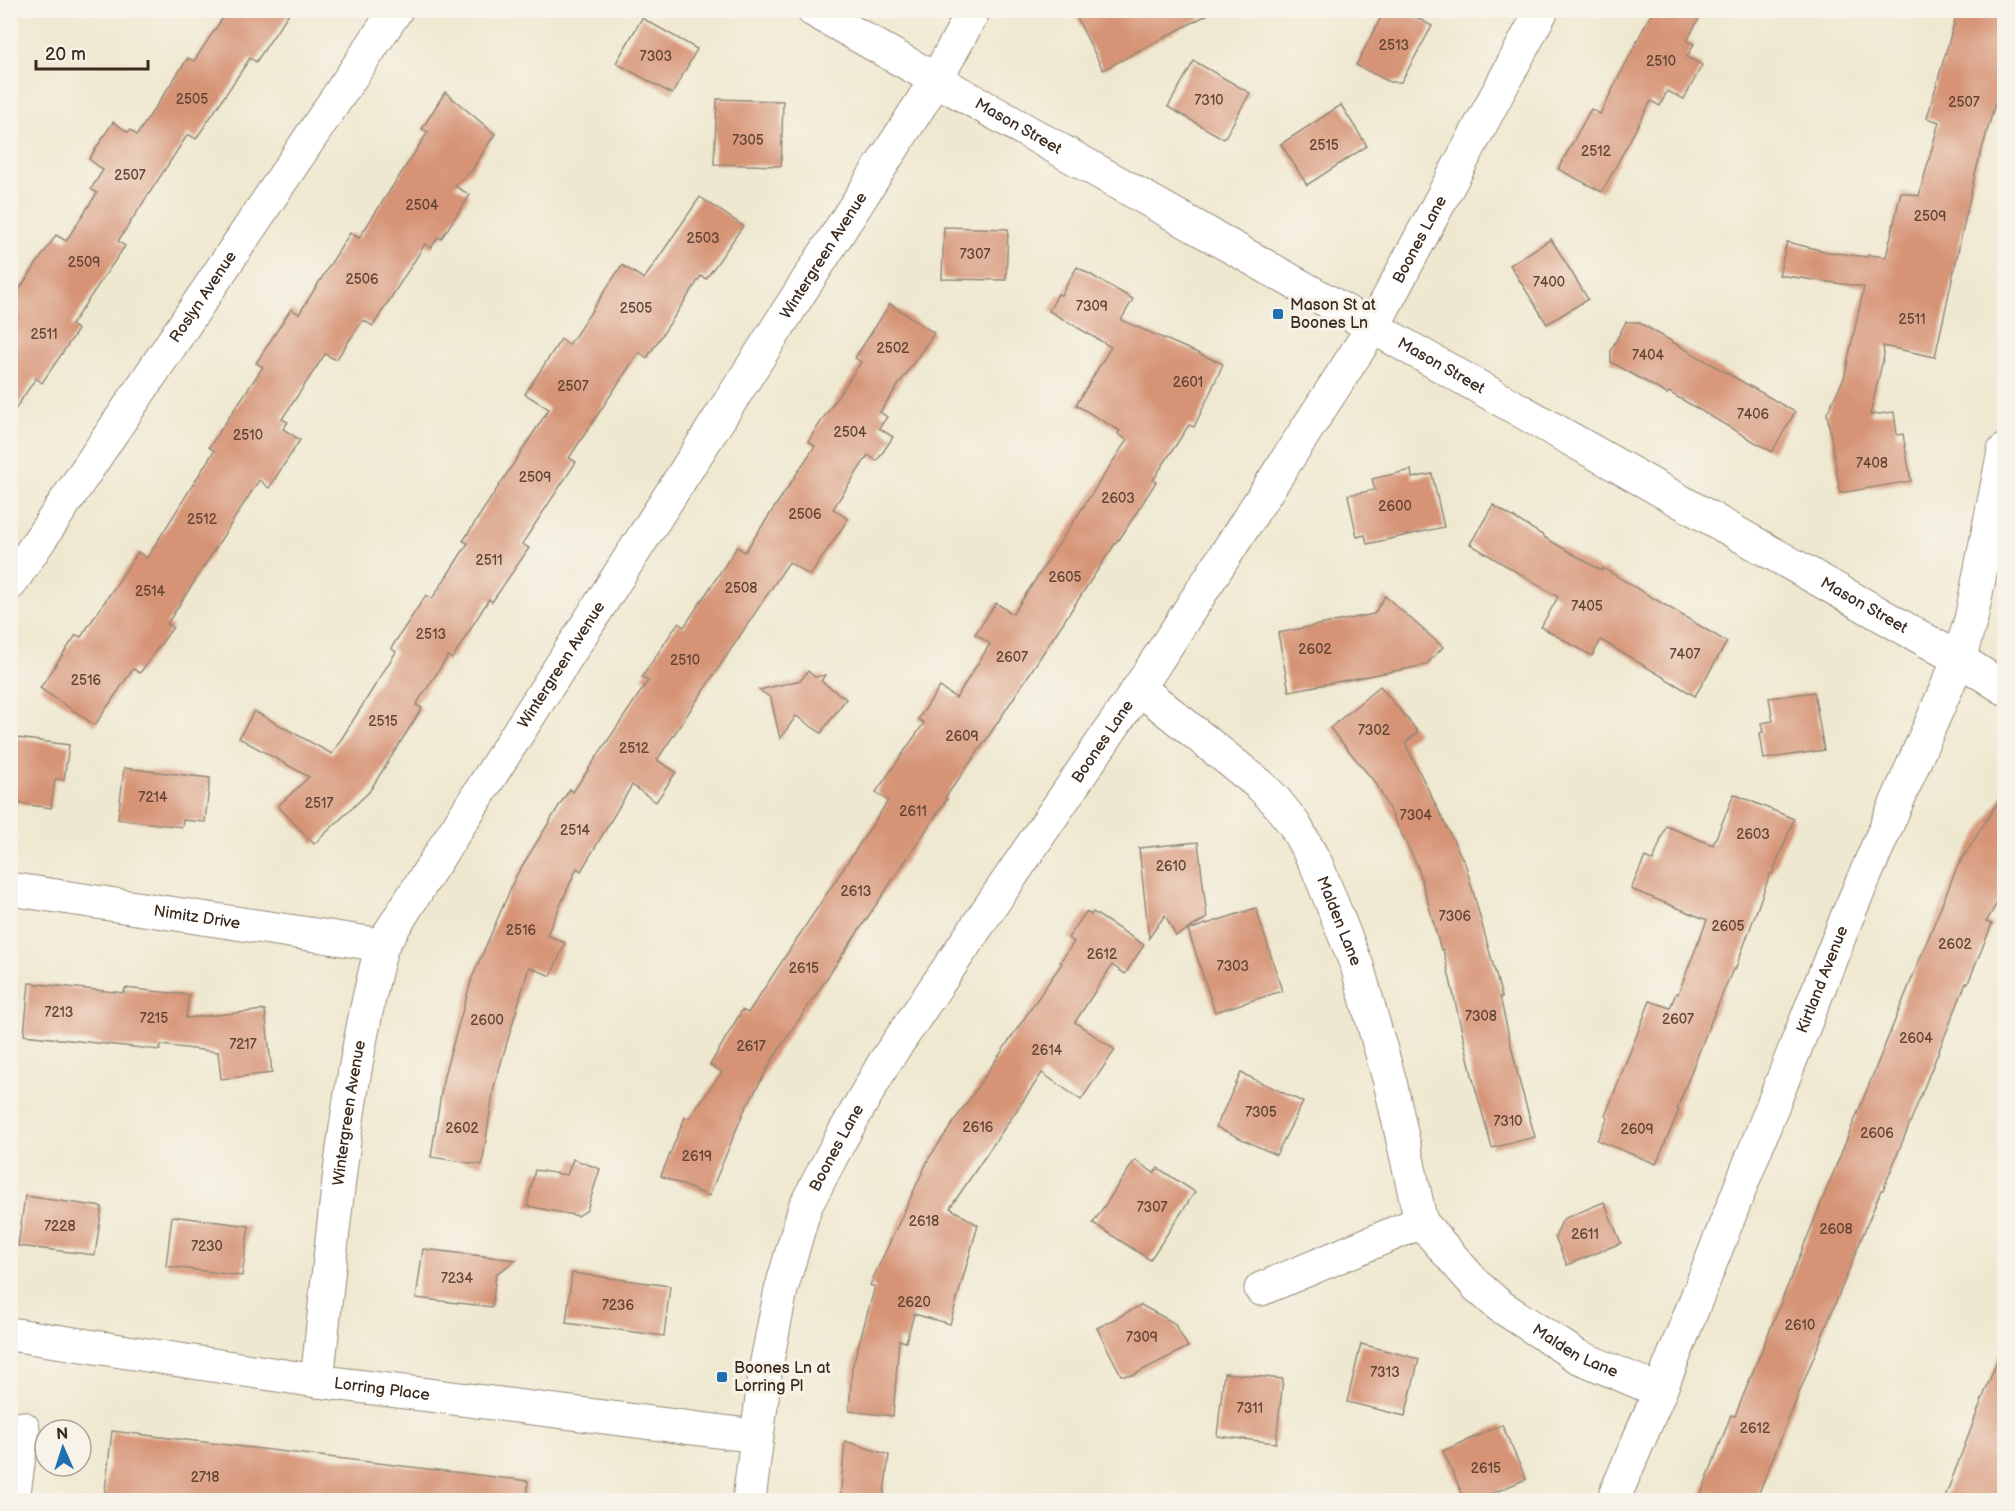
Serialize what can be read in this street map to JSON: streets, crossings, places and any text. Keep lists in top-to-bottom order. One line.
{"streets":{"street":["Mason Street","Boones Lane","Wintergreen Avenue","Roslyn Avenue","Nimitz Drive","Malden Lane","Kirtland Avenue","Lorring Place"]},"crossings":[["Mason Street","Boones Lane"],["Mason Street","Wintergreen Avenue"],["Mason Street","Kirtland Avenue"],["Boones Lane","Malden Lane"],["Boones Lane","Lorring Place"],["Wintergreen Avenue","Nimitz Drive"],["Wintergreen Avenue","Lorring Place"],["Malden Lane","Kirtland Avenue"]],"places":{"transit":["Mason St at Boones Ln","Boones Ln at Lorring Pl"]},"house_numbers":["2513","7303","2510","2505","7310","2507","7305","2515","2512","2507","2504","2509","2503","7307","2509","2506","7400","7309","2505","2511","2511","2502","7404","2601","2507","7406","2504","2510","7408","2509","2603","2600","2506","2512","2511","2605","2508","2514","7405","2513","2602","7407","2607","2510","2516","2515","7302","2609","2512","7214","2517","2611","7304","2514","2603","2610","2613","7306","2605","2516","2602","2612","7303","2615","7213","7308","7215","2607","2600","2604","7217","2617","2614","7305","7310","2616","2602","2609","2606","2619","7307","2618","7228","2608","2611","7230","7234","2620","7236","2610","7309","7313","7311","2612","2615","2718"],"scale_bar":"20 m","north":"top"}
